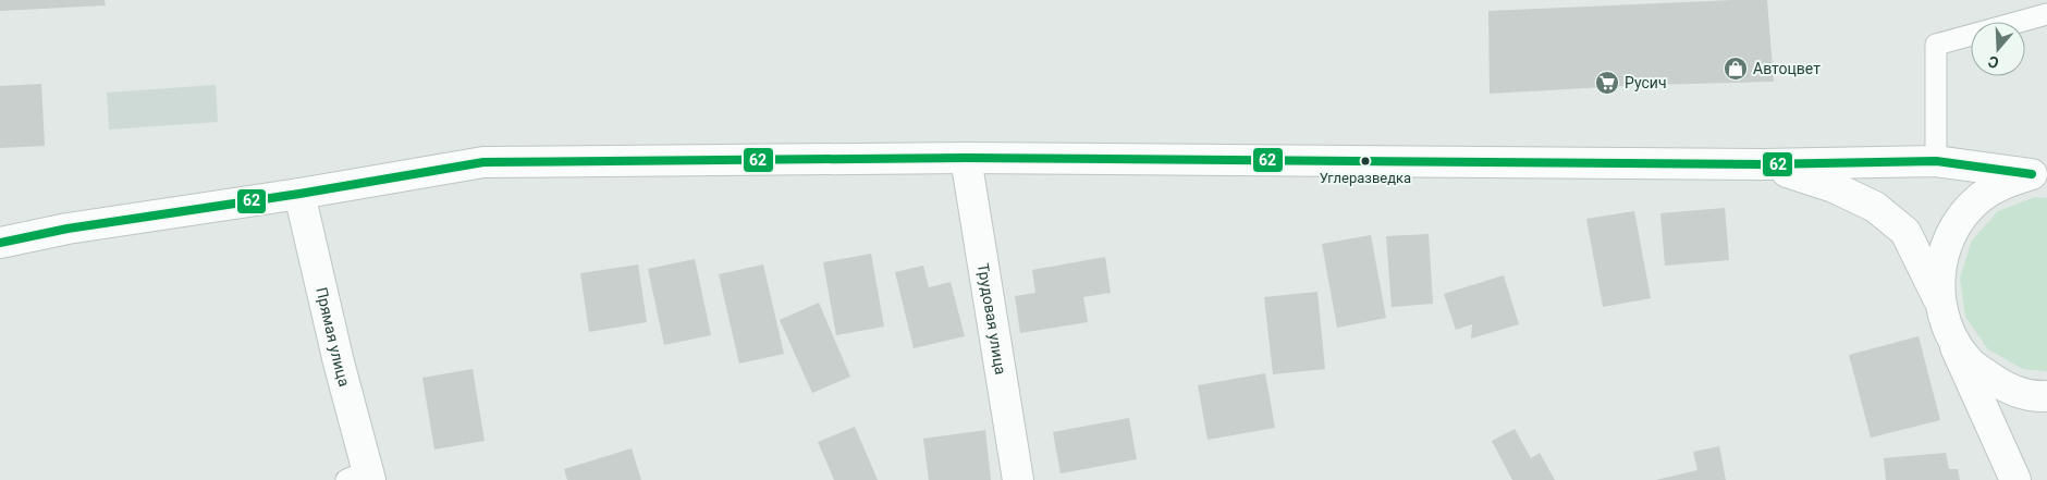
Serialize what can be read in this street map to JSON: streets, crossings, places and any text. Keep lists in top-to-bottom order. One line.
{"streets":{"main road":["Трудовая улица","Прямая улица"]},"places":{"shop":["Автоцвет"],"supermarket":["Русич"],"other":["Углеразведка"]},"lines":["transit line 62"],"north":"bottom"}
